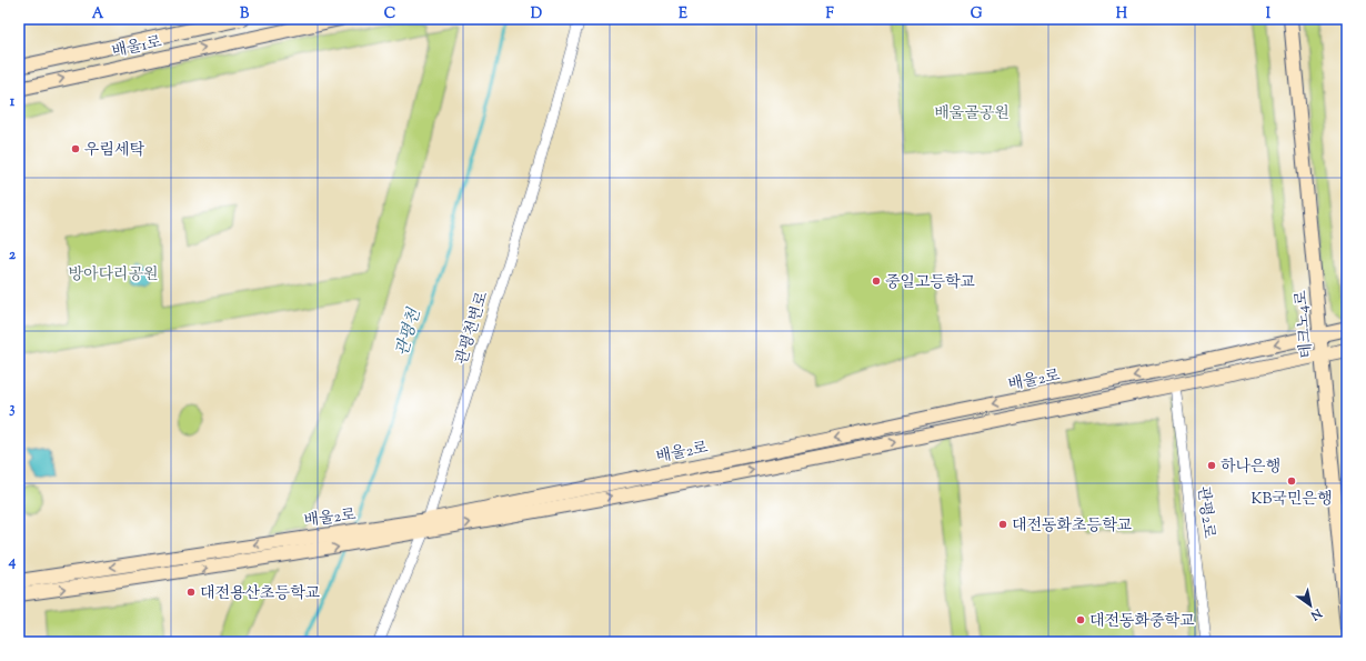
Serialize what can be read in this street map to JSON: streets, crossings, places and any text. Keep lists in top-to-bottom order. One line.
{"streets":{"main road":["배울1로","테크노4로","배울2로"],"street":["관평천변로","관평2로"]},"crossings":[["테크노4로","배울2로"],["관평천변로","배울2로"],["배울2로","관평2로"]],"water":["관평천"],"parks":["배울골공원","방아다리공원"],"places":["우림세탁","중일고등학교","하나은행","KB국민은행","대전동화초등학교","대전용산초등학교","대전동화중학교"],"north":"bottom right","grid":{"columns":["A","B","C","D","E","F","G","H","I"],"rows":["1","2","3","4"]}}
